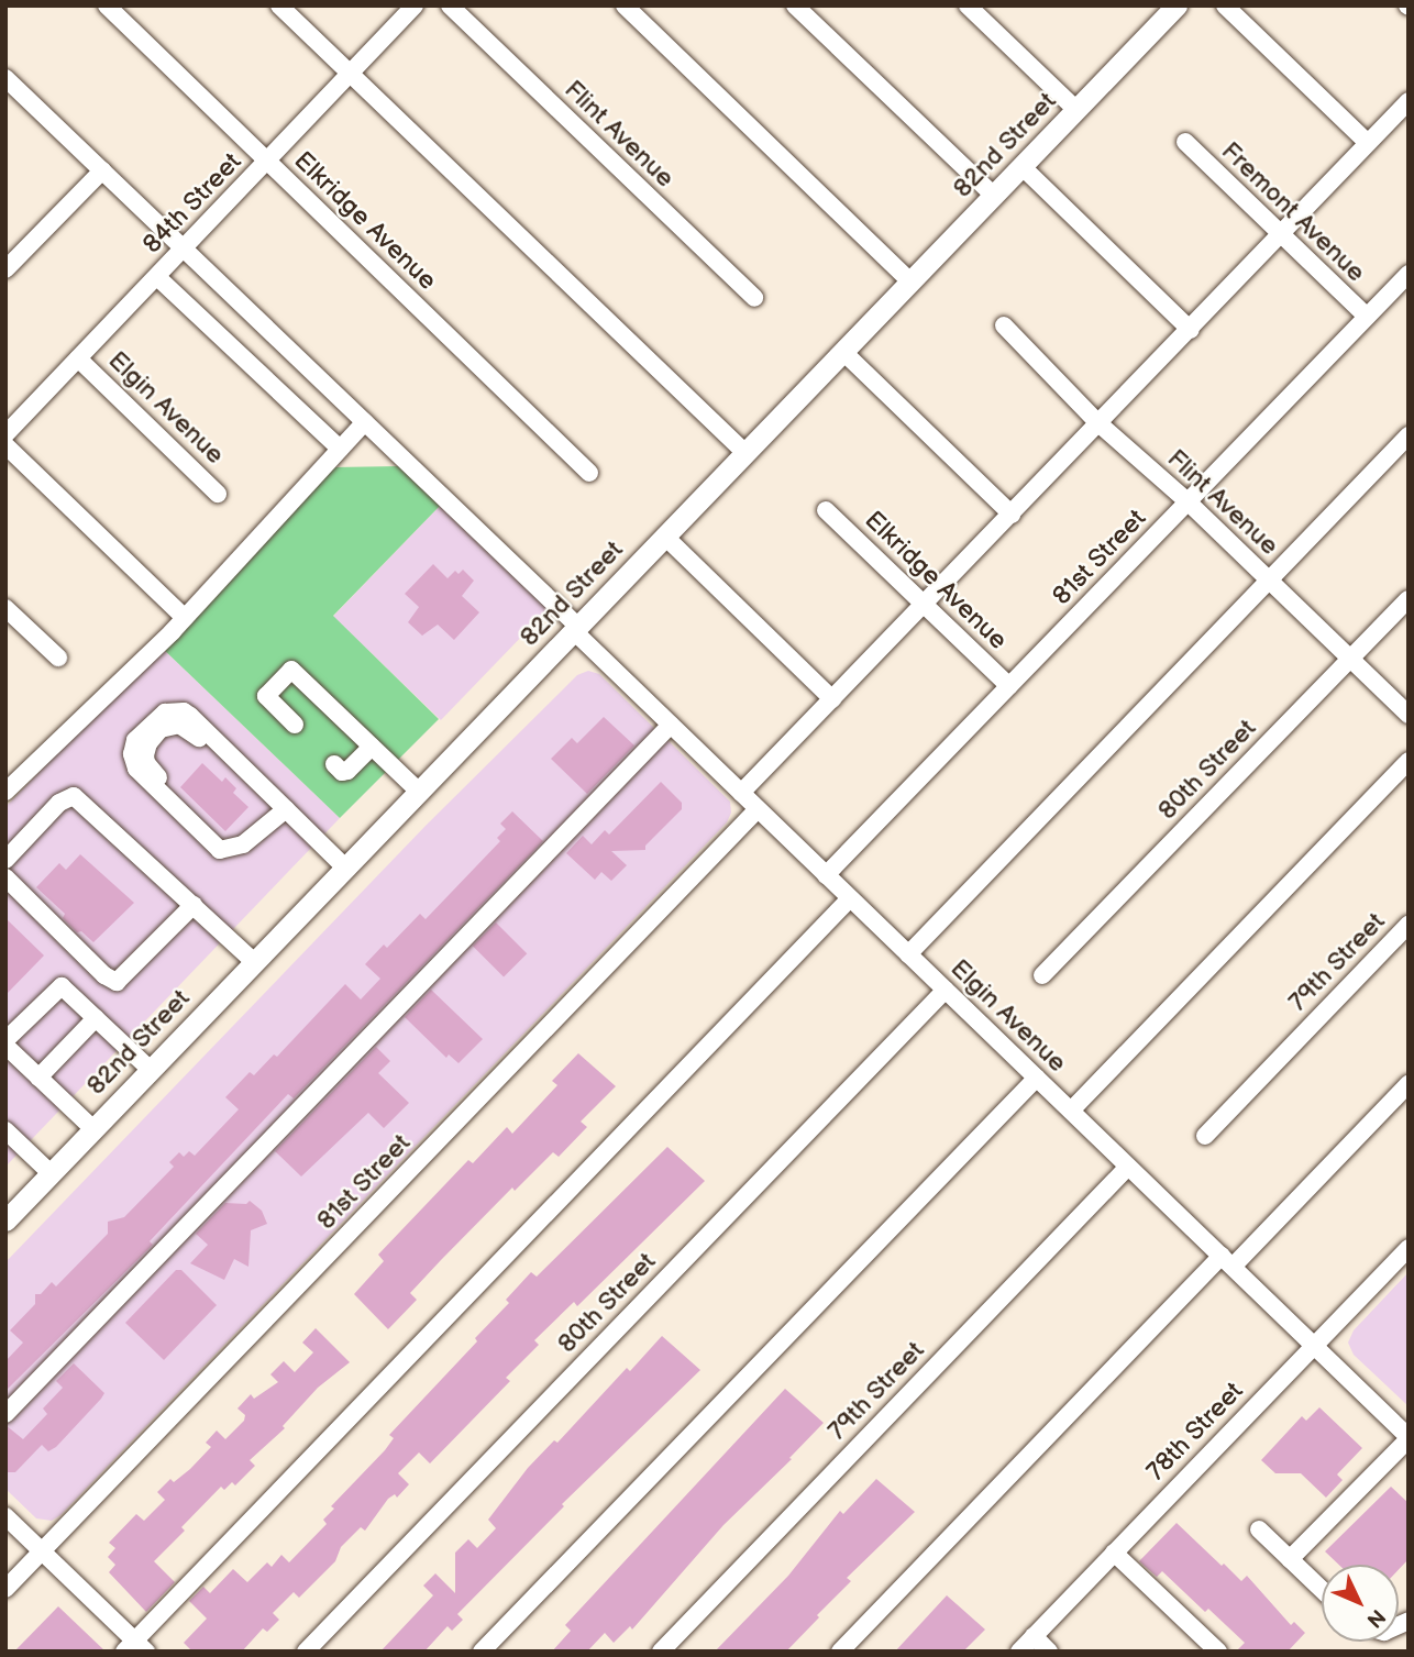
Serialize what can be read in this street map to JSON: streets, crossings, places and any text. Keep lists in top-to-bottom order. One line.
{"streets":{"main road":["82nd Street"],"street":["Flint Avenue","84th Street","Fremont Avenue","Elkridge Avenue","Elgin Avenue","81st Street","80th Street","79th Street","78th Street"]},"crossings":[["Flint Avenue","81st Street"],["Flint Avenue","80th Street"],["82nd Street","Elgin Avenue"],["84th Street","Elkridge Avenue"],["84th Street","Elgin Avenue"],["Fremont Avenue","81st Street"],["Elkridge Avenue","81st Street"],["Elgin Avenue","81st Street"],["Elgin Avenue","80th Street"],["Elgin Avenue","79th Street"],["Elgin Avenue","78th Street"]],"north":"bottom right"}
